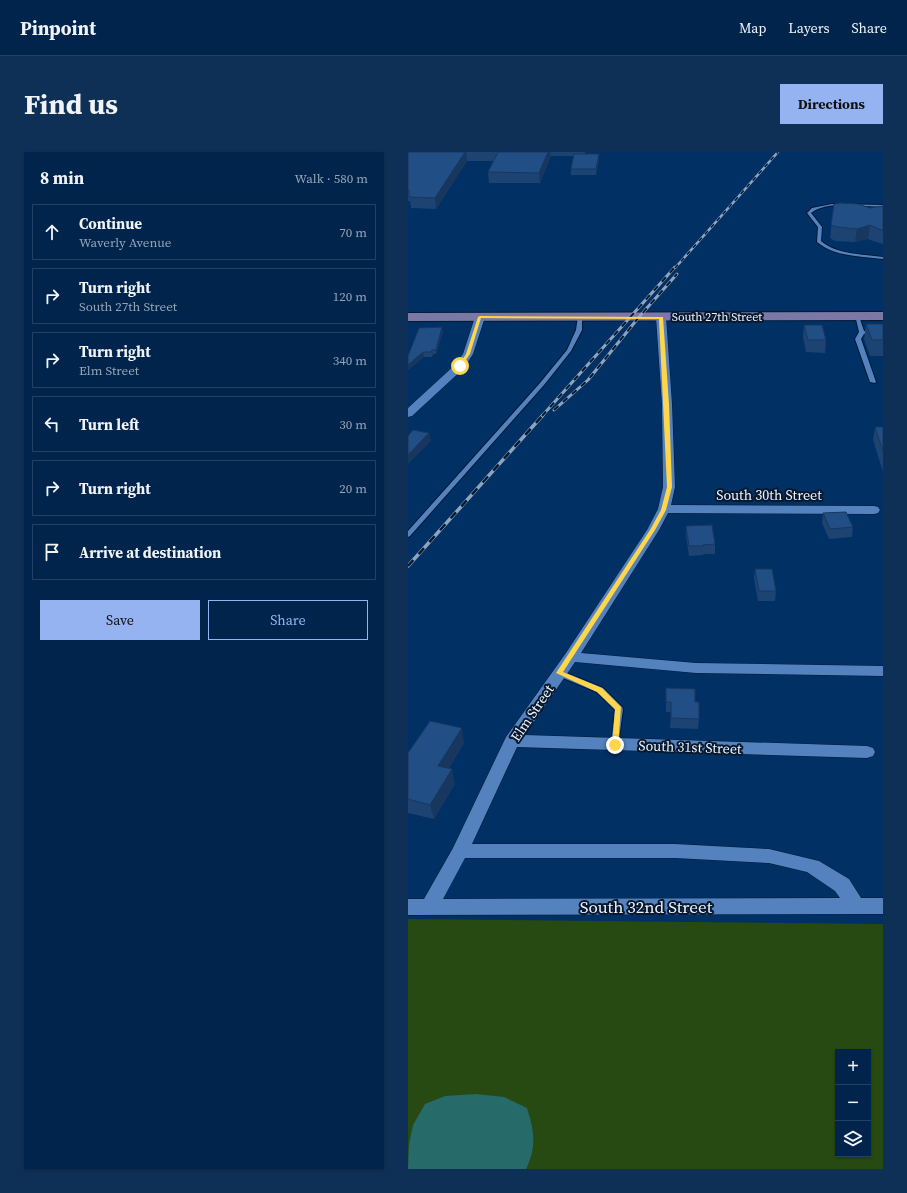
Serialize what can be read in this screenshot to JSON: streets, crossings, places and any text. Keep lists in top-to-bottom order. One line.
{"streets":{"main road":["South 27th Street"],"street":["South 30th Street","Elm Street","South 31st Street","South 32nd Street"]},"crossings":[["South 27th Street","Elm Street"],["South 30th Street","Elm Street"],["Elm Street","South 31st Street"],["Elm Street","South 32nd Street"]],"page":{"header":"Pinpoint","nav":["Map","Layers","Share"],"buttons":["Directions",["Save","Share"]],"title":"Find us","heading":["8 min","Walk · 580 m"],"list":[["Continue","Waverly Avenue","70 m"],["Turn right","South 27th Street","120 m"],["Turn right","Elm Street","340 m"],["Turn left","30 m"],["Turn right","20 m"],"Arrive at destination"],"map_buttons":["+","−"]}}
